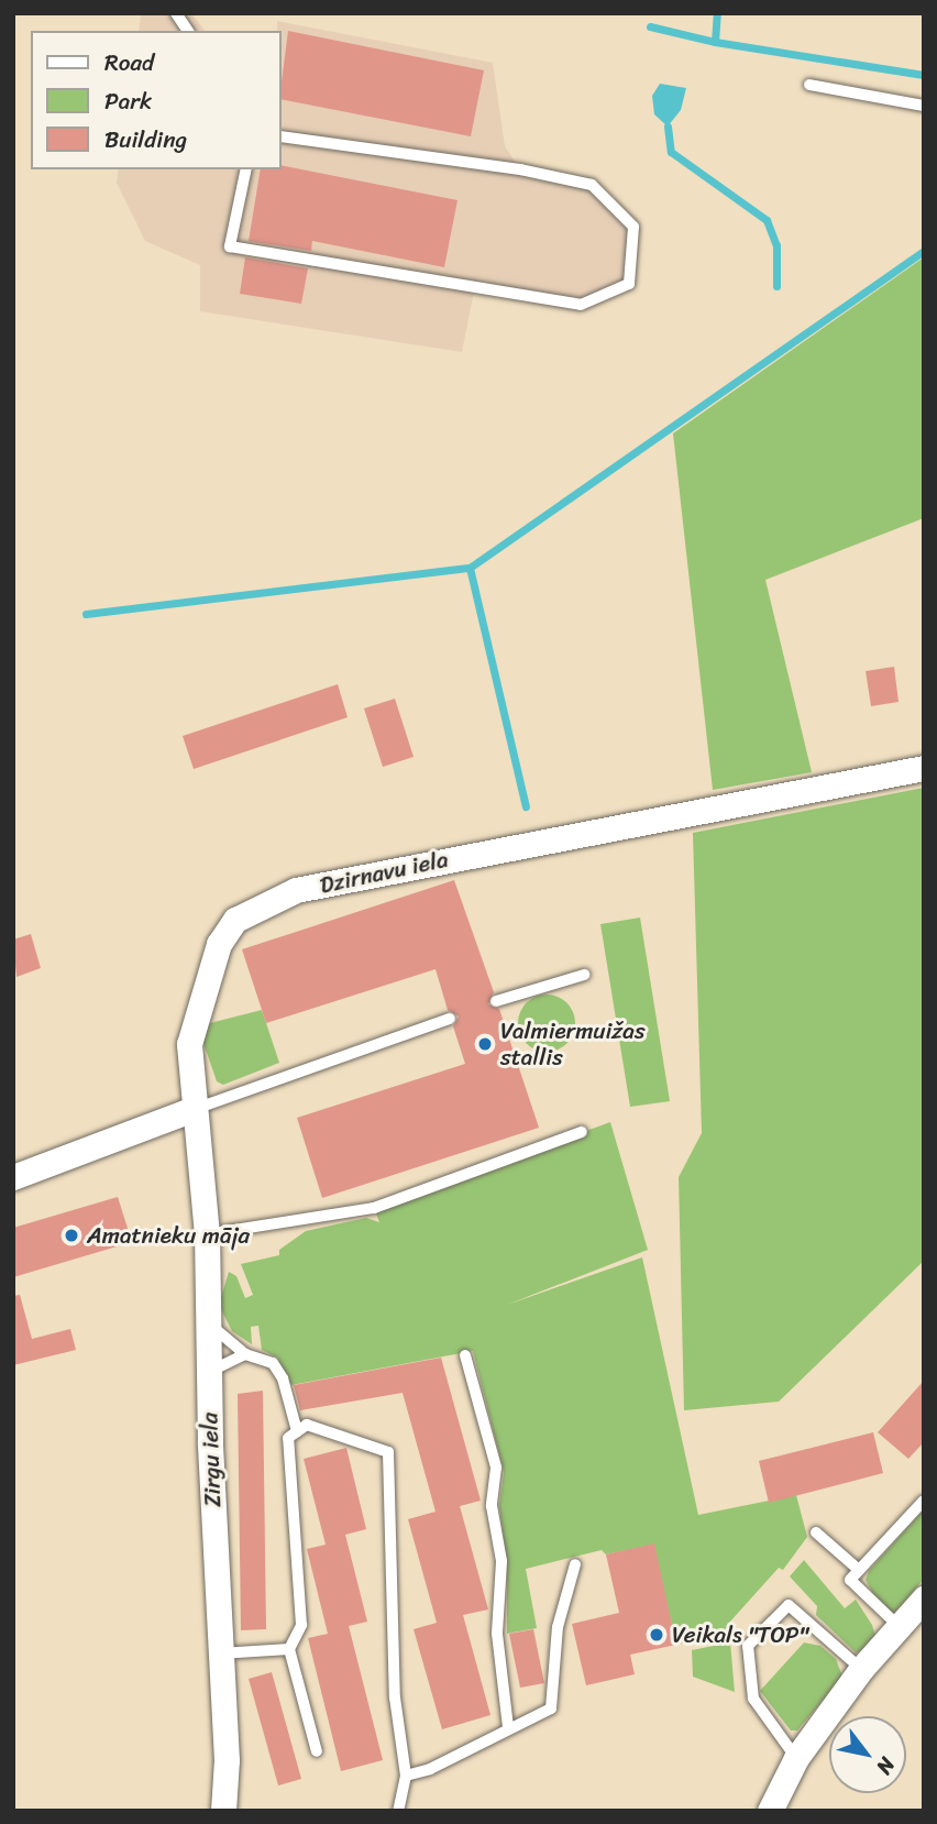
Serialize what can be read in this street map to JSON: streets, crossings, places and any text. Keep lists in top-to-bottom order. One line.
{"streets":{"street":["Dzirnavu iela","Zirgu iela"]},"crossings":[["Dzirnavu iela","Zirgu iela"]],"places":["Valmiermuižas stallis","Amatnieku māja","Veikals \"TOP\""],"legend":["Road","Park","Building"],"north":"bottom right"}
